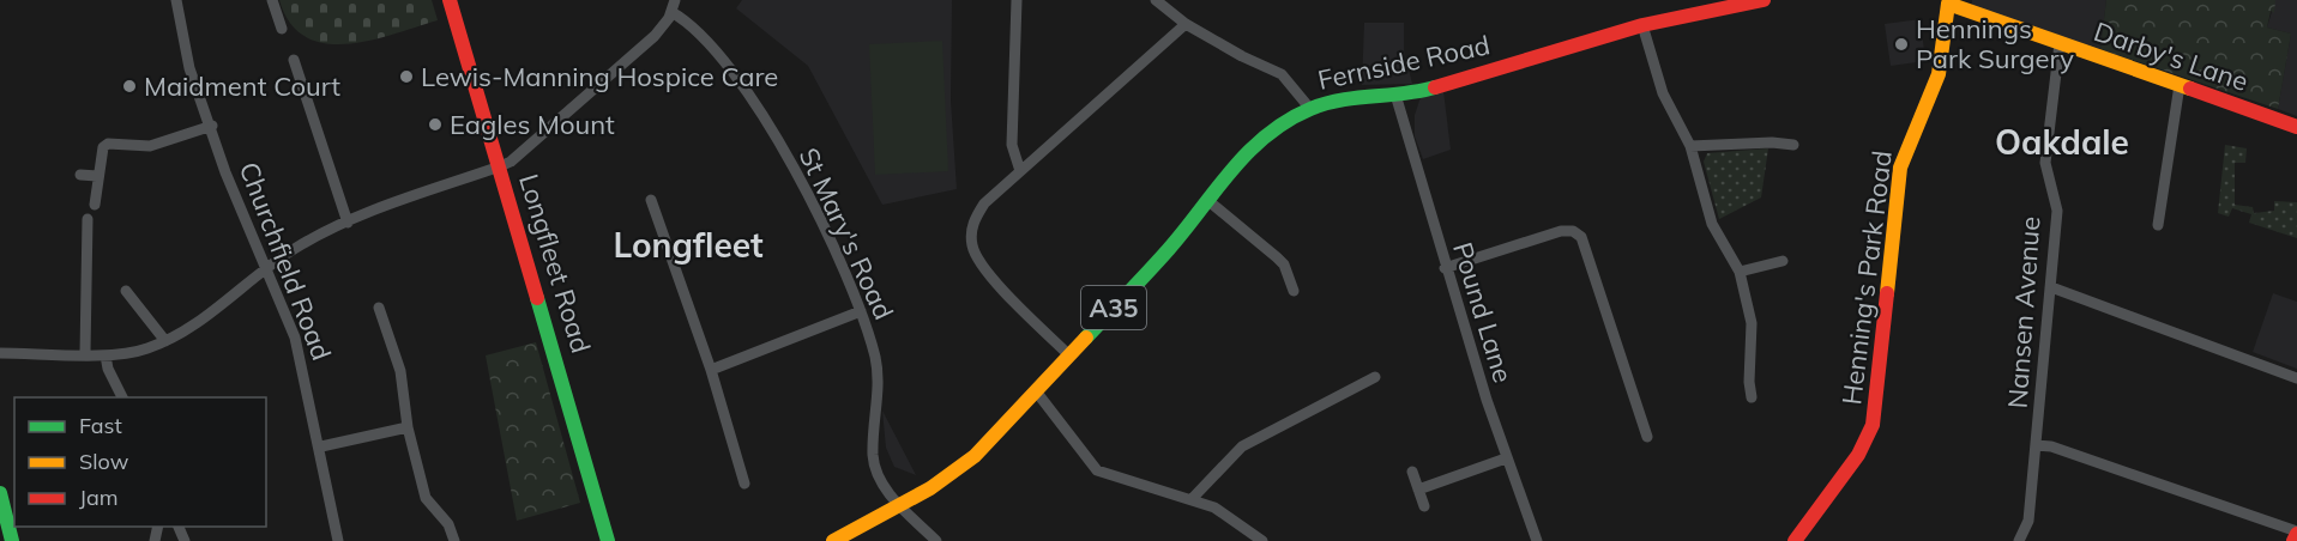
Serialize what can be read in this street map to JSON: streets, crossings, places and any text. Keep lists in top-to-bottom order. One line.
{"streets":{"main road":["Darby's Lane","Fernside Road","Longfleet Road","Henning's Park Road","A35"],"street":["St Mary's Road","Churchfield Road","Pound Lane","Nansen Avenue"]},"crossings":[["Darby's Lane","Henning's Park Road"],["Darby's Lane","Nansen Avenue"],["Fernside Road","St Mary's Road"],["Fernside Road","Pound Lane"]],"districts":["Oakdale","Longfleet"],"places":["Hennings Park Surgery","Lewis-Manning Hospice Care","Maidment Court","Eagles Mount"],"legend":["Fast","Slow","Jam"]}
